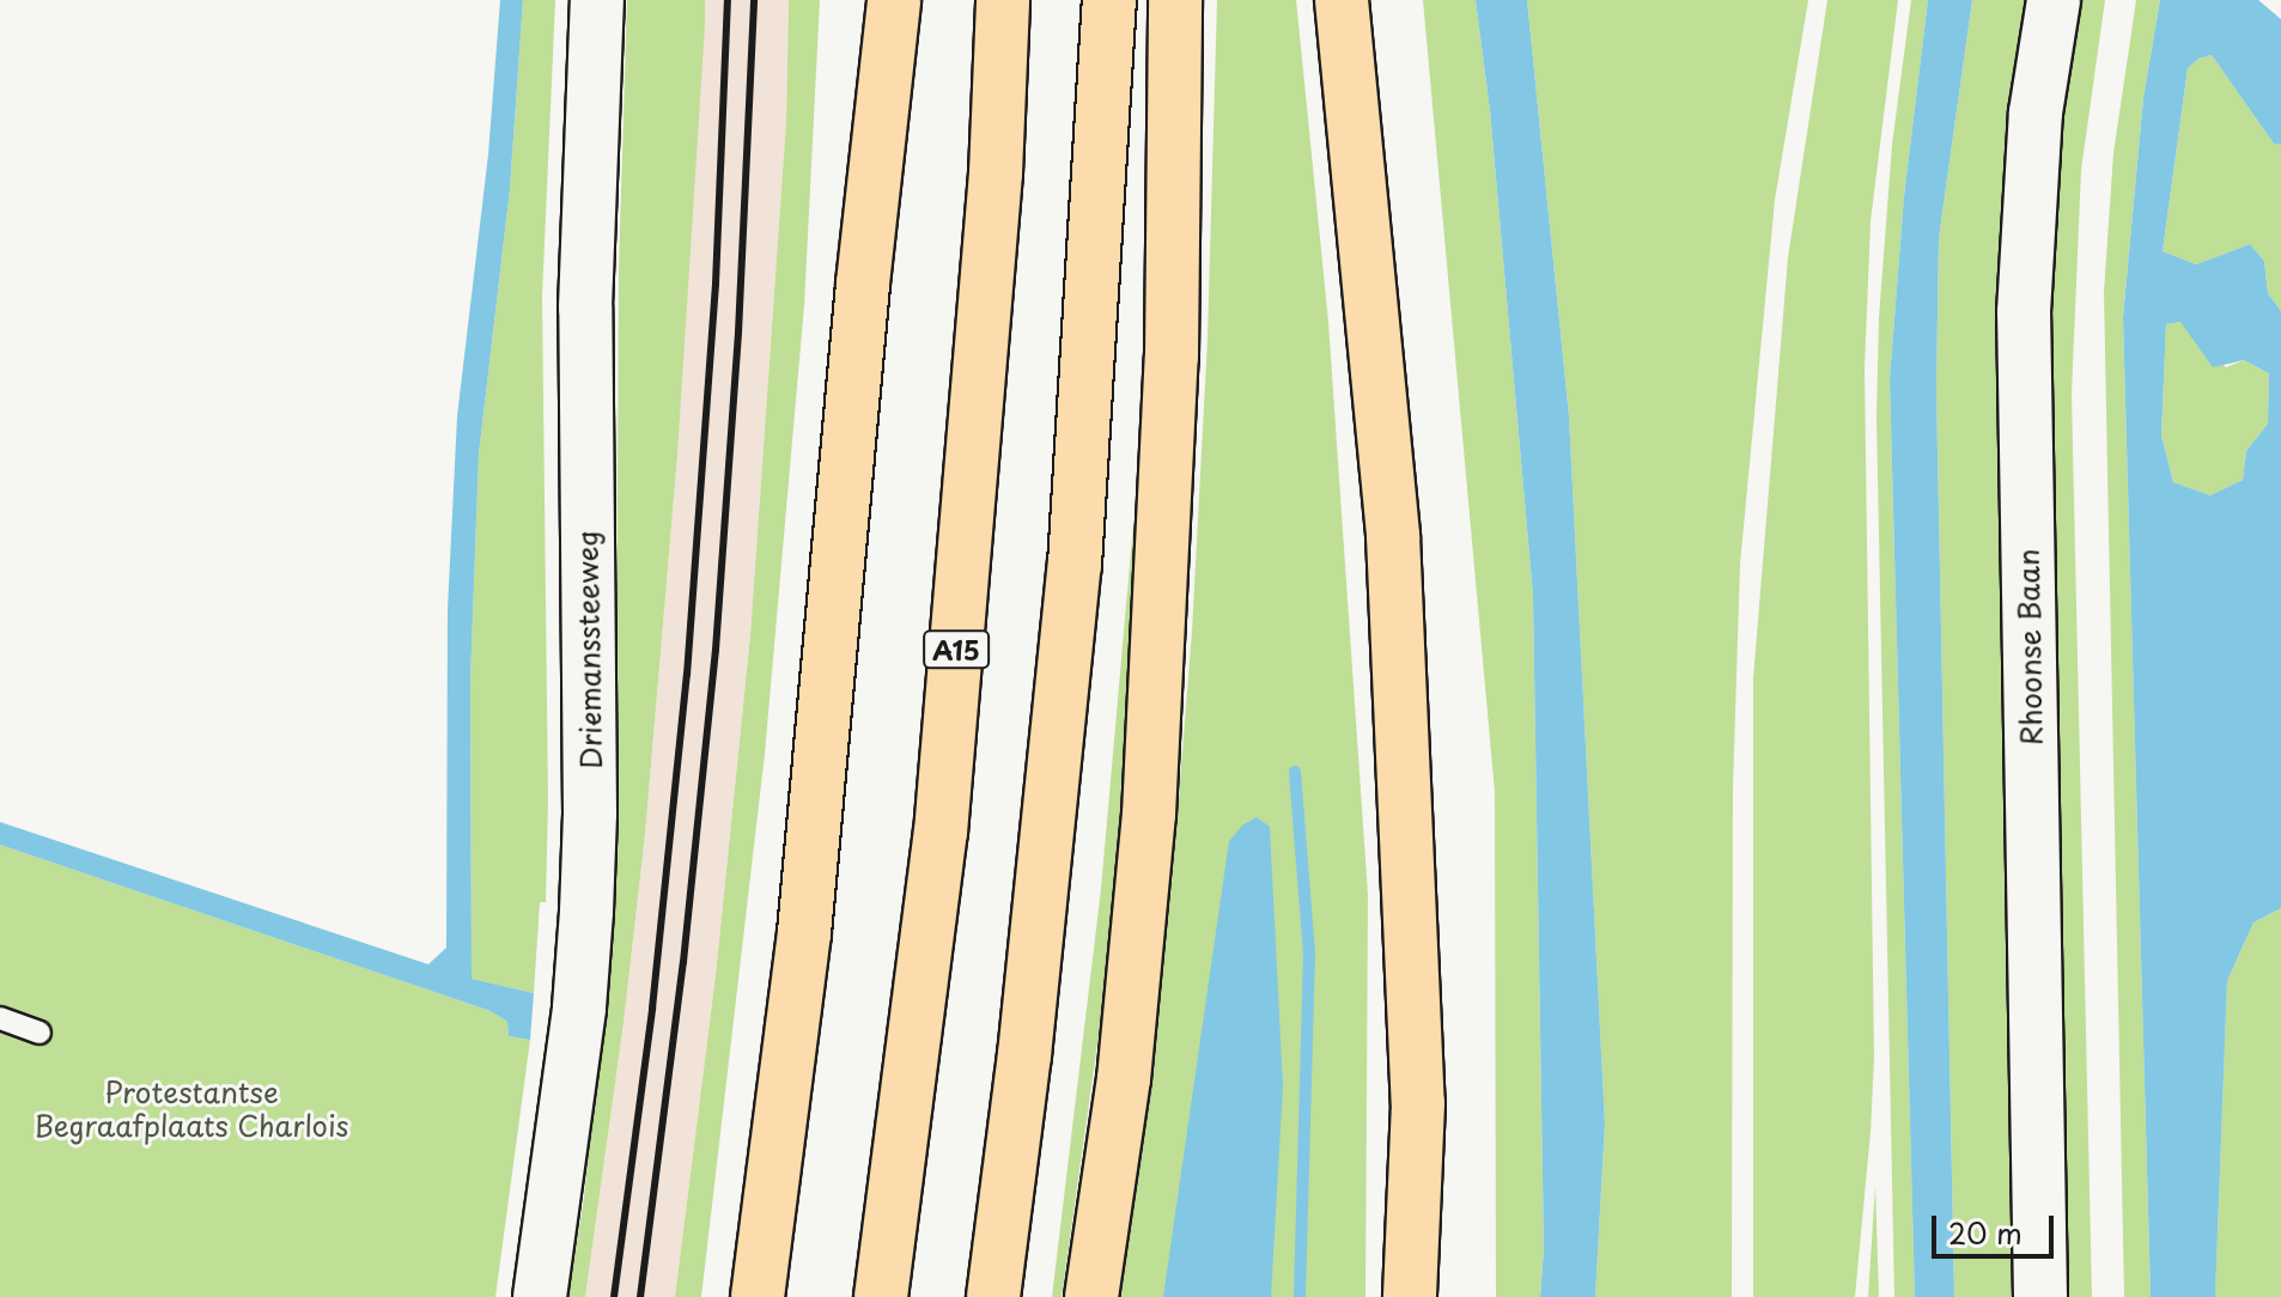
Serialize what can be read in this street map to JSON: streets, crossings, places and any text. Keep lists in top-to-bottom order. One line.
{"streets":{"highway":["A15"],"main road":["Rhoonse Baan","Driemanssteeweg"]},"parks":["Protestantse Begraafplaats Charlois"],"scale_bar":"20 m"}
